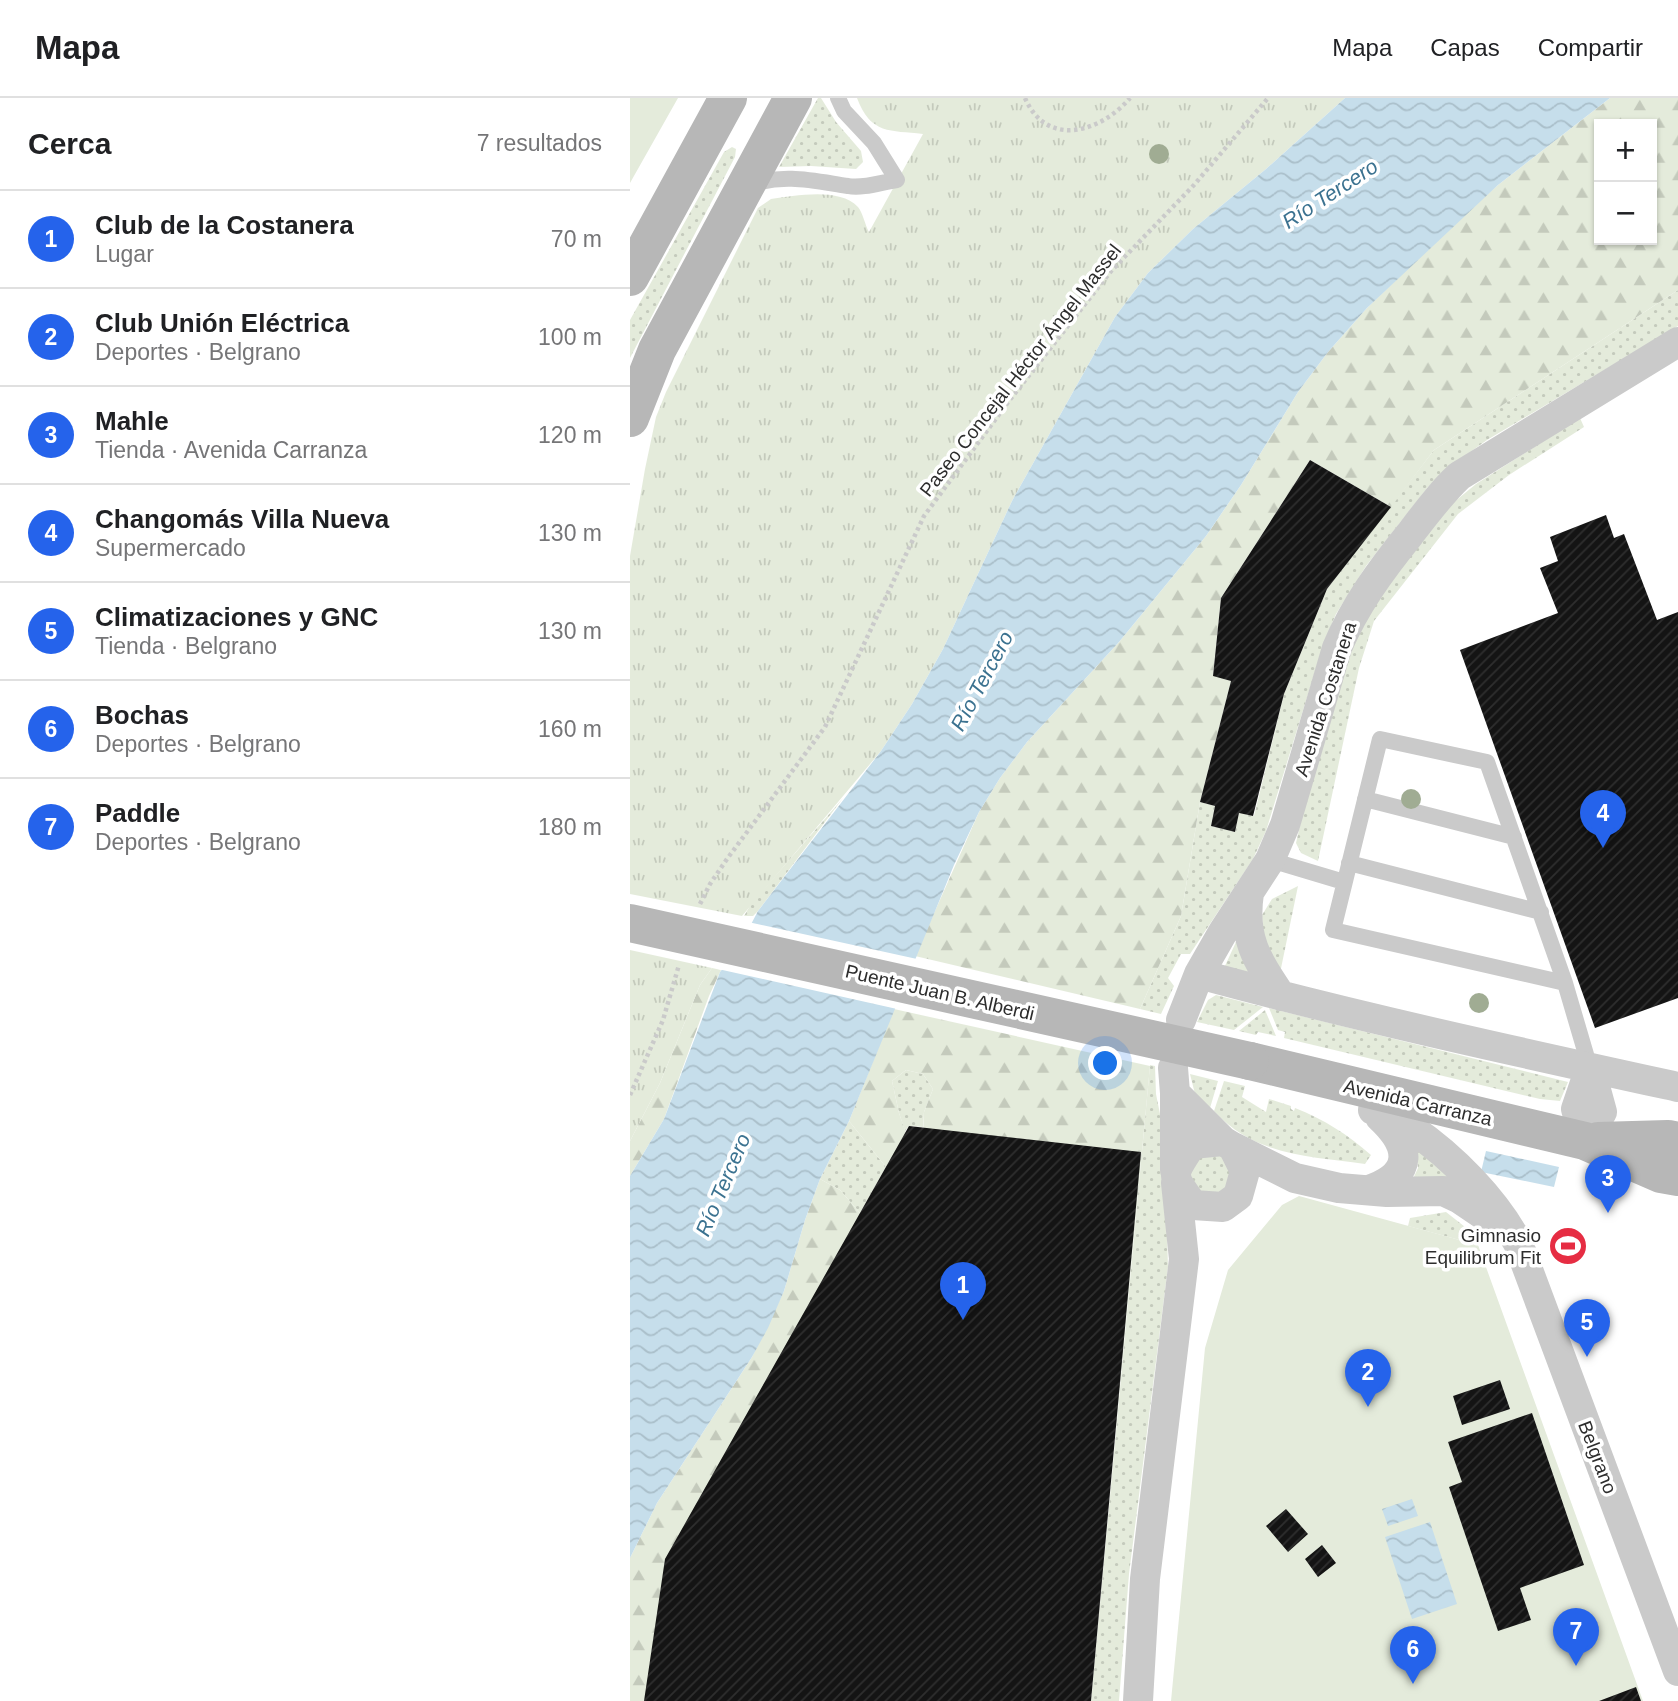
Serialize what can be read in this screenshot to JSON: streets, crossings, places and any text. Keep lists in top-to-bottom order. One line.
{"streets":{"main road":["Puente Juan B. Alberdi","Avenida Carranza"],"street":["Avenida Costanera","Belgrano"],"path":["Paseo Concejal Héctor Ángel Massel"]},"crossings":[["Puente Juan B. Alberdi","Avenida Carranza"]],"water":["Río Tercero"],"places":{"sports":["Gimnasio Equilibrum Fit"]},"page":{"header":"Mapa","nav":["Mapa","Capas","Compartir"],"heading":["Cerca","7 resultados"],"map_buttons":["+","−"],"list":[{"mark":"1","name":"Club de la Costanera","note":"Lugar","value":"70 m"},{"mark":"2","name":"Club Unión Eléctrica","note":"Deportes · Belgrano","value":"100 m"},{"mark":"3","name":"Mahle","note":"Tienda · Avenida Carranza","value":"120 m"},{"mark":"4","name":"Changomás Villa Nueva","note":"Supermercado","value":"130 m"},{"mark":"5","name":"Climatizaciones y GNC","note":"Tienda · Belgrano","value":"130 m"},{"mark":"6","name":"Bochas","note":"Deportes · Belgrano","value":"160 m"},{"mark":"7","name":"Paddle","note":"Deportes · Belgrano","value":"180 m"}],"pins":["4","3","1","5","2","7","6"]}}
